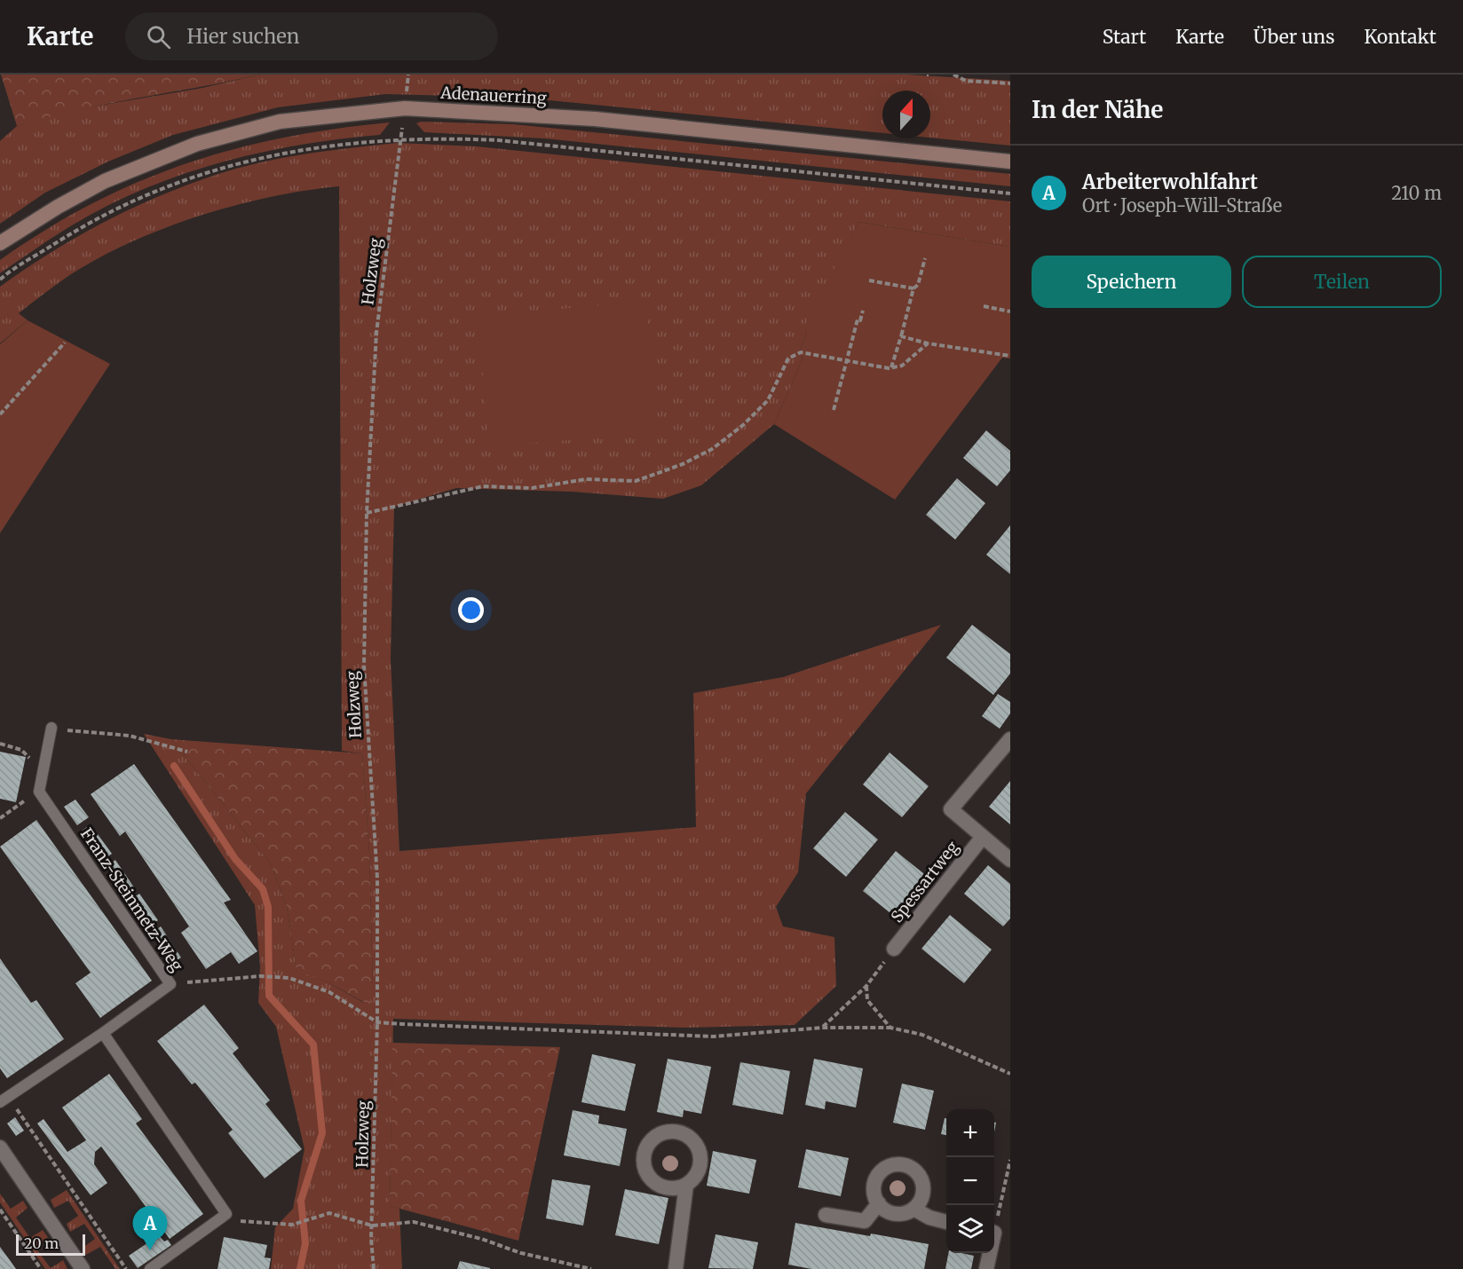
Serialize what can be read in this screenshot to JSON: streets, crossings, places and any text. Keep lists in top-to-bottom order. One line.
{"streets":{"main road":["Adenauerring"],"street":["Spessartweg"],"lane":["Franz-Steinmetz-Weg"],"path":["Holzweg"]},"scale_bar":"20 m","north":"top","page":{"header":"Karte","search":"Hier suchen","nav":["Start","Karte","Über uns","Kontakt"],"heading":"In der Nähe","list":[{"mark":"A","name":"Arbeiterwohlfahrt","note":"Ort · Joseph-Will-Straße","value":"210 m"}],"buttons":["Speichern","Teilen"],"map_buttons":["+","−"],"pins":"A","scale":"20 m"}}
